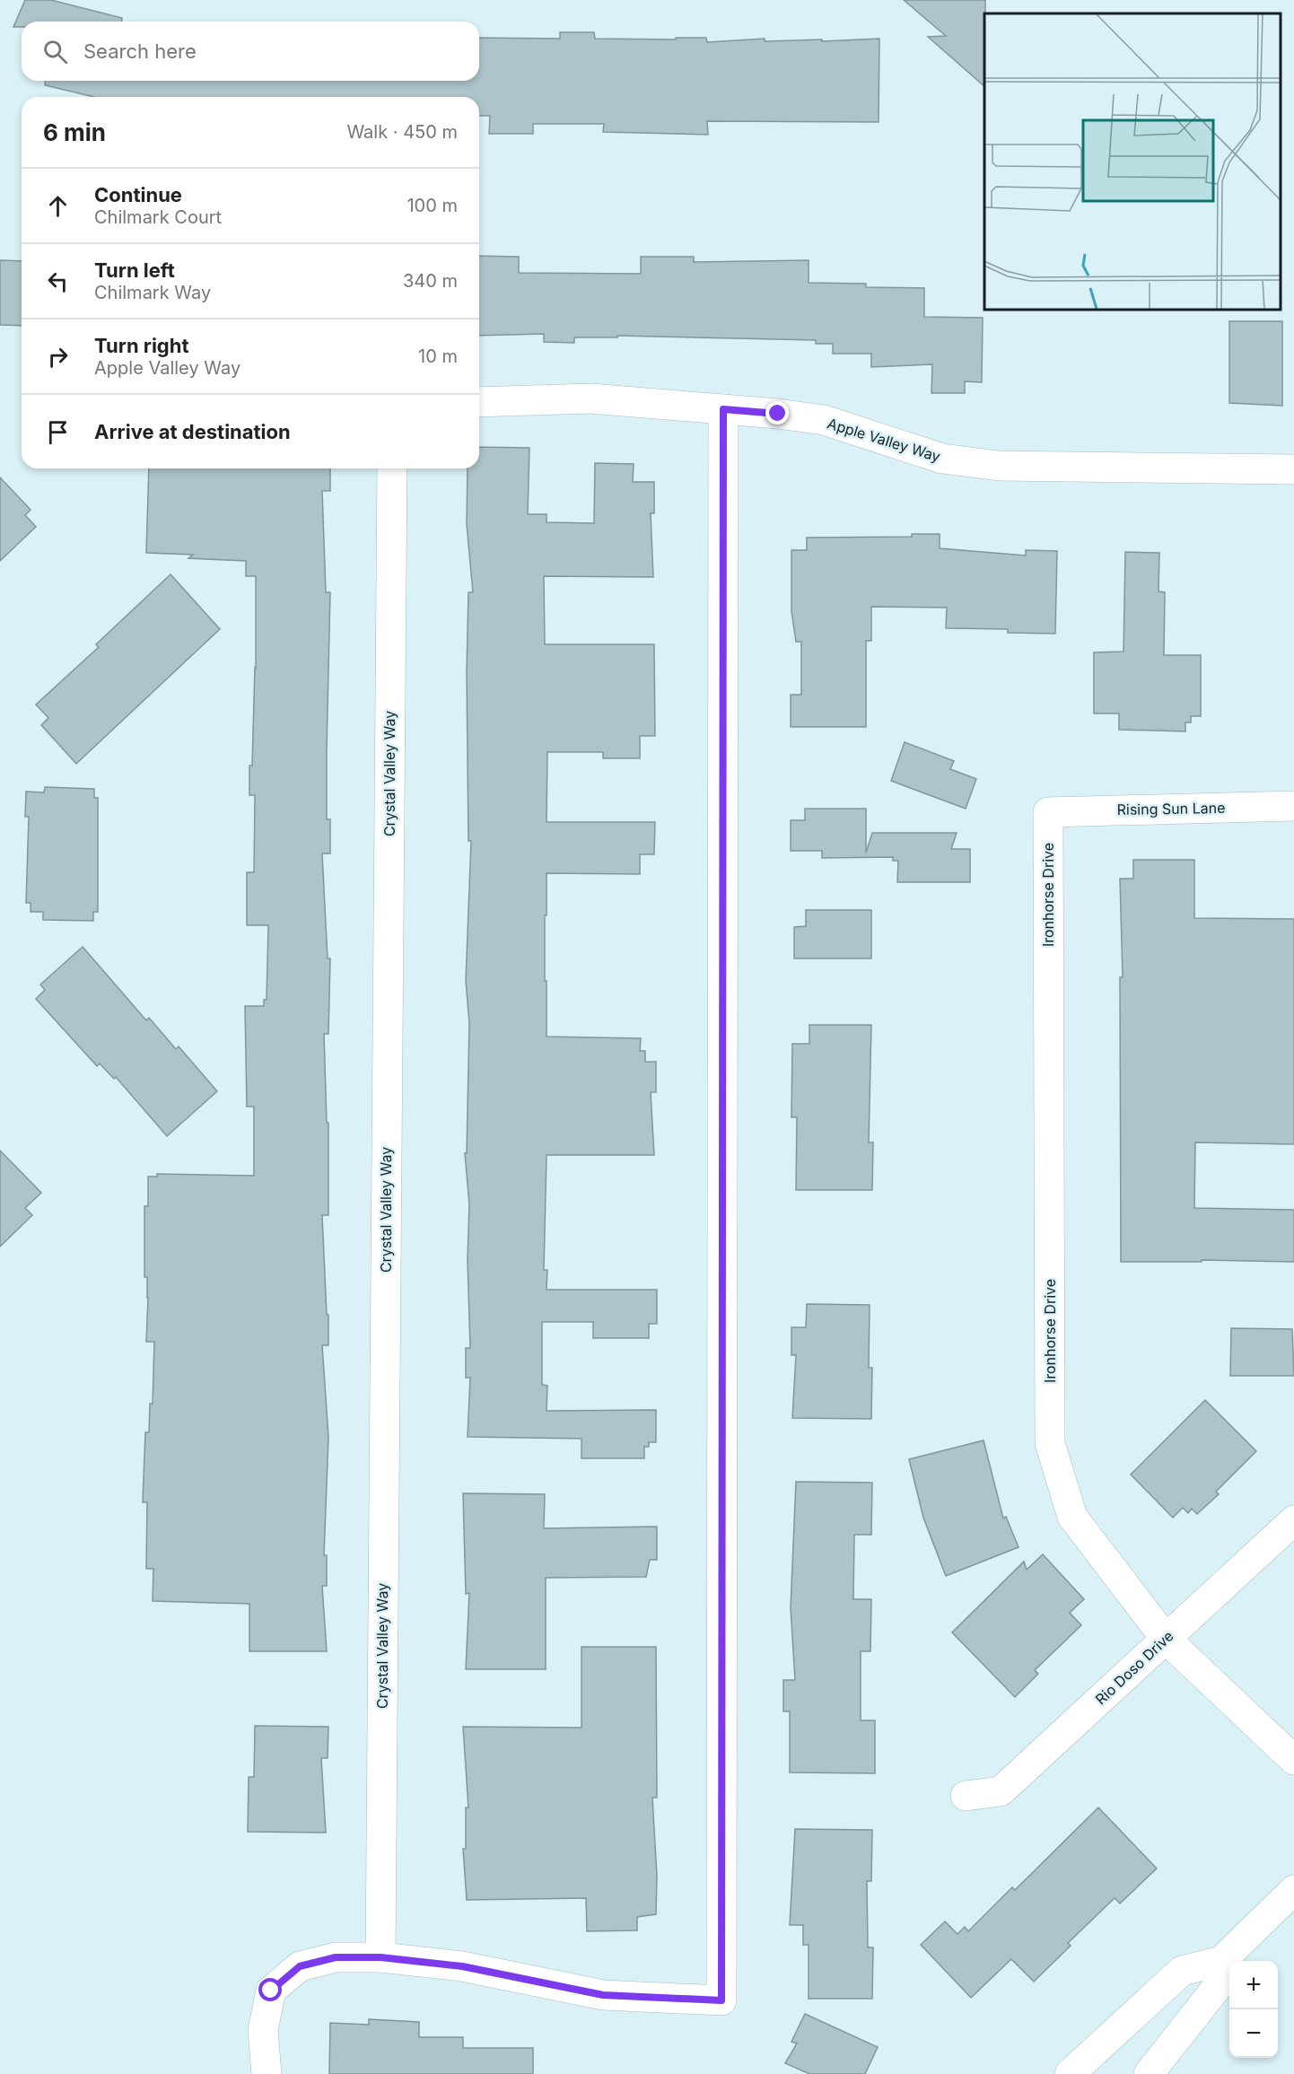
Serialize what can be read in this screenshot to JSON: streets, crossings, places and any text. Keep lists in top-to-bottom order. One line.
{"streets":{"street":["Apple Valley Way","Crystal Valley Way","Rising Sun Lane","Ironhorse Drive","Rio Doso Drive"]},"crossings":[["Rising Sun Lane","Ironhorse Drive"],["Ironhorse Drive","Rio Doso Drive"]],"page":{"search":"Search here","heading":["6 min","Walk · 450 m"],"list":[["Continue","Chilmark Court","100 m"],["Turn left","Chilmark Way","340 m"],["Turn right","Apple Valley Way","10 m"],"Arrive at destination"],"map_buttons":["+","−"]}}
